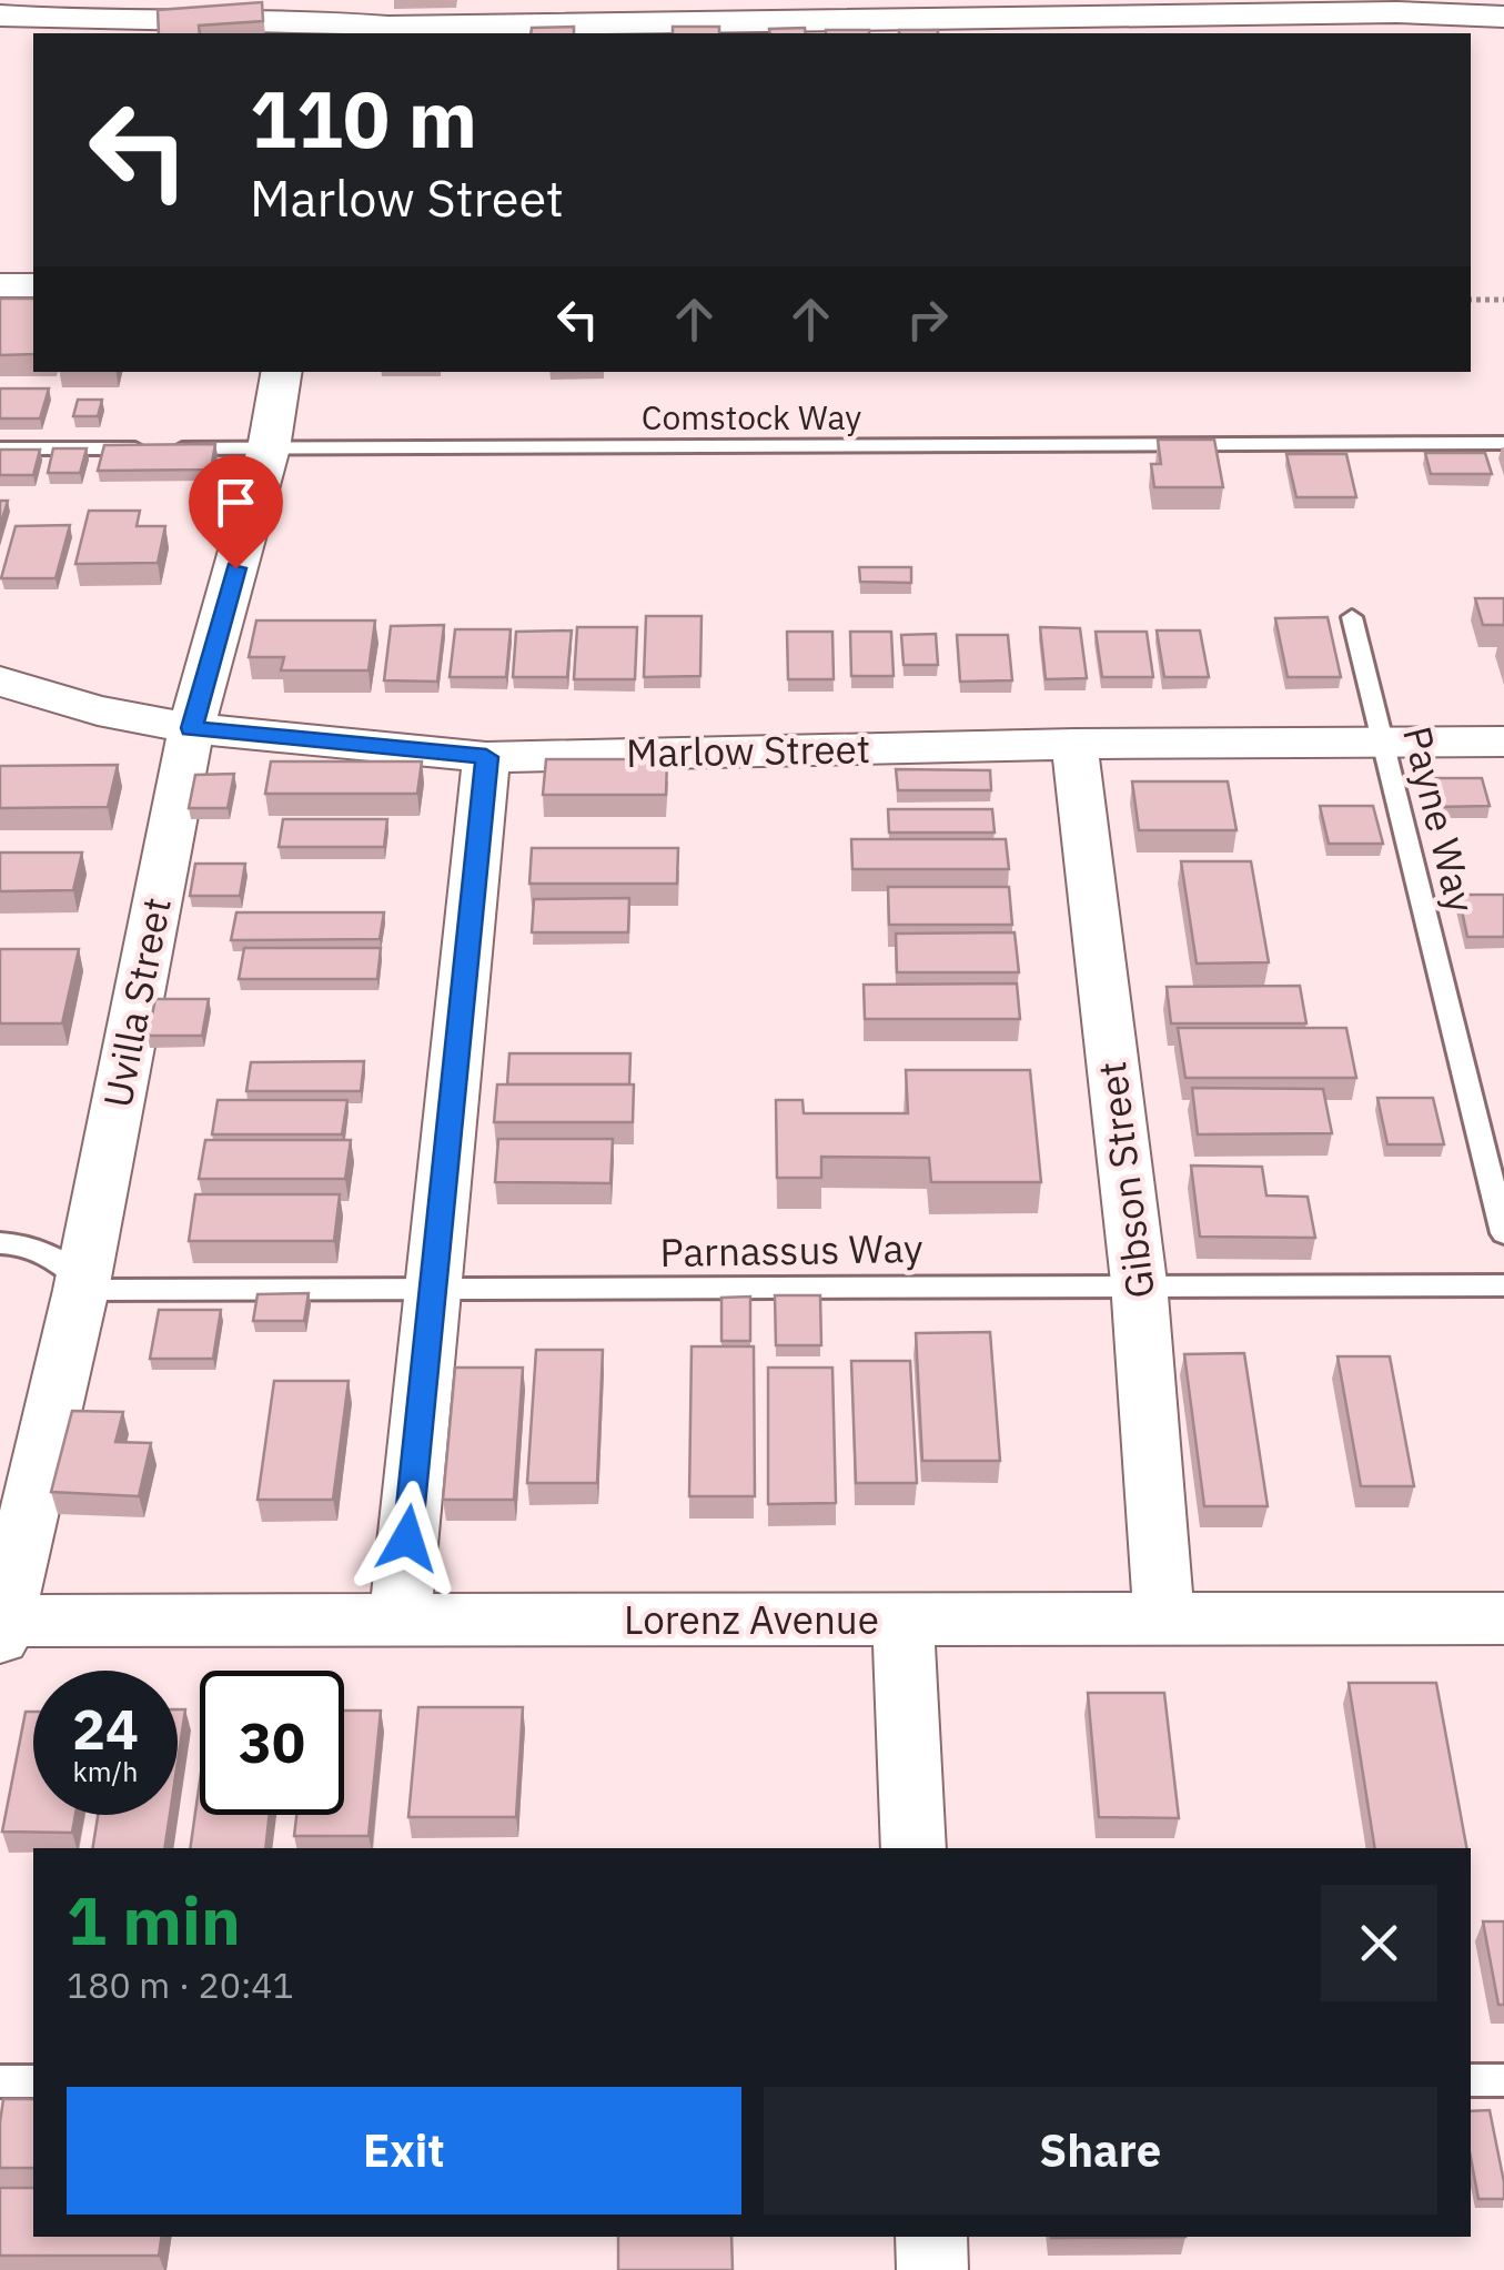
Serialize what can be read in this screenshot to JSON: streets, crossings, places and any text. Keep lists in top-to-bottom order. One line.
{"streets":{"street":["Marlow Street","Uvilla Street","Gibson Street","Lorenz Avenue"],"lane":["Comstock Way","Payne Way","Parnassus Way"]},"crossings":[["Comstock Way","Uvilla Street"],["Marlow Street","Payne Way"],["Marlow Street","Uvilla Street"],["Marlow Street","Gibson Street"],["Uvilla Street","Parnassus Way"],["Uvilla Street","Lorenz Avenue"],["Gibson Street","Parnassus Way"],["Gibson Street","Lorenz Avenue"]],"page":{"turn":["110 m","Marlow Street"],"speed":"24 km/h","limit":"30","heading":["1 min","180 m · 20:41"],"buttons":["Exit","Share"]}}
